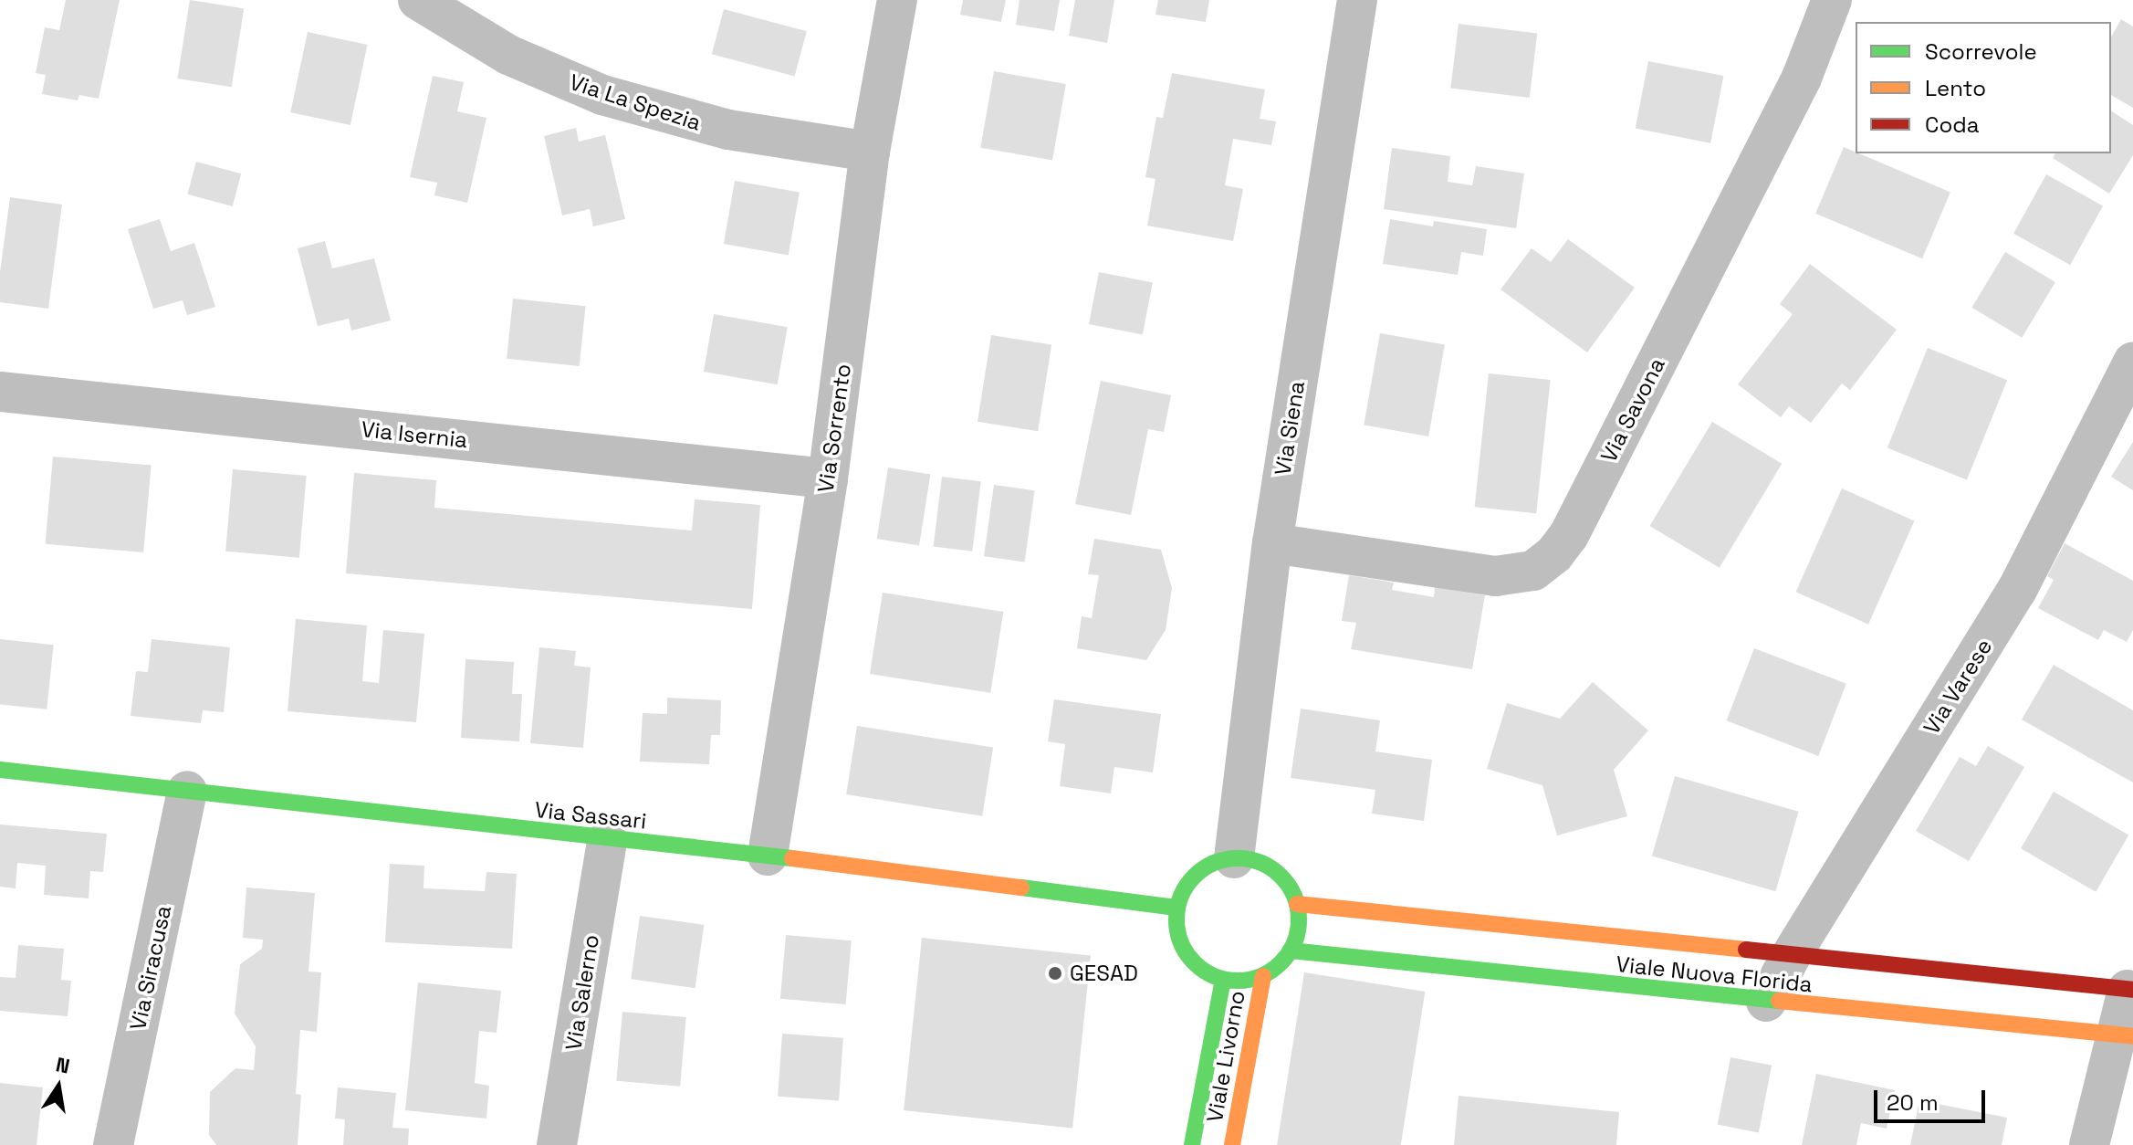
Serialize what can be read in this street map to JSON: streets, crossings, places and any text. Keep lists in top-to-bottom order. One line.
{"streets":{"street":["Via La Spezia","Via Savona","Via Sorrento","Via Siena","Via Isernia","Via Varese","Via Sassari","Via Siracusa","Viale Nuova Florida","Via Salerno","Viale Livorno"]},"crossings":[["Via La Spezia","Via Sorrento"],["Via Savona","Via Siena"],["Via Sorrento","Via Isernia"],["Via Sorrento","Via Sassari"],["Via Siena","Via Sassari"],["Via Siena","Viale Nuova Florida"],["Via Siena","Viale Livorno"],["Via Varese","Viale Nuova Florida"],["Via Sassari","Via Siracusa"],["Via Sassari","Viale Nuova Florida"],["Via Sassari","Via Salerno"],["Via Sassari","Viale Livorno"],["Viale Nuova Florida","Viale Livorno"]],"places":["GESAD"],"legend":["Scorrevole","Lento","Coda"],"scale_bar":"20 m","north":"top"}
